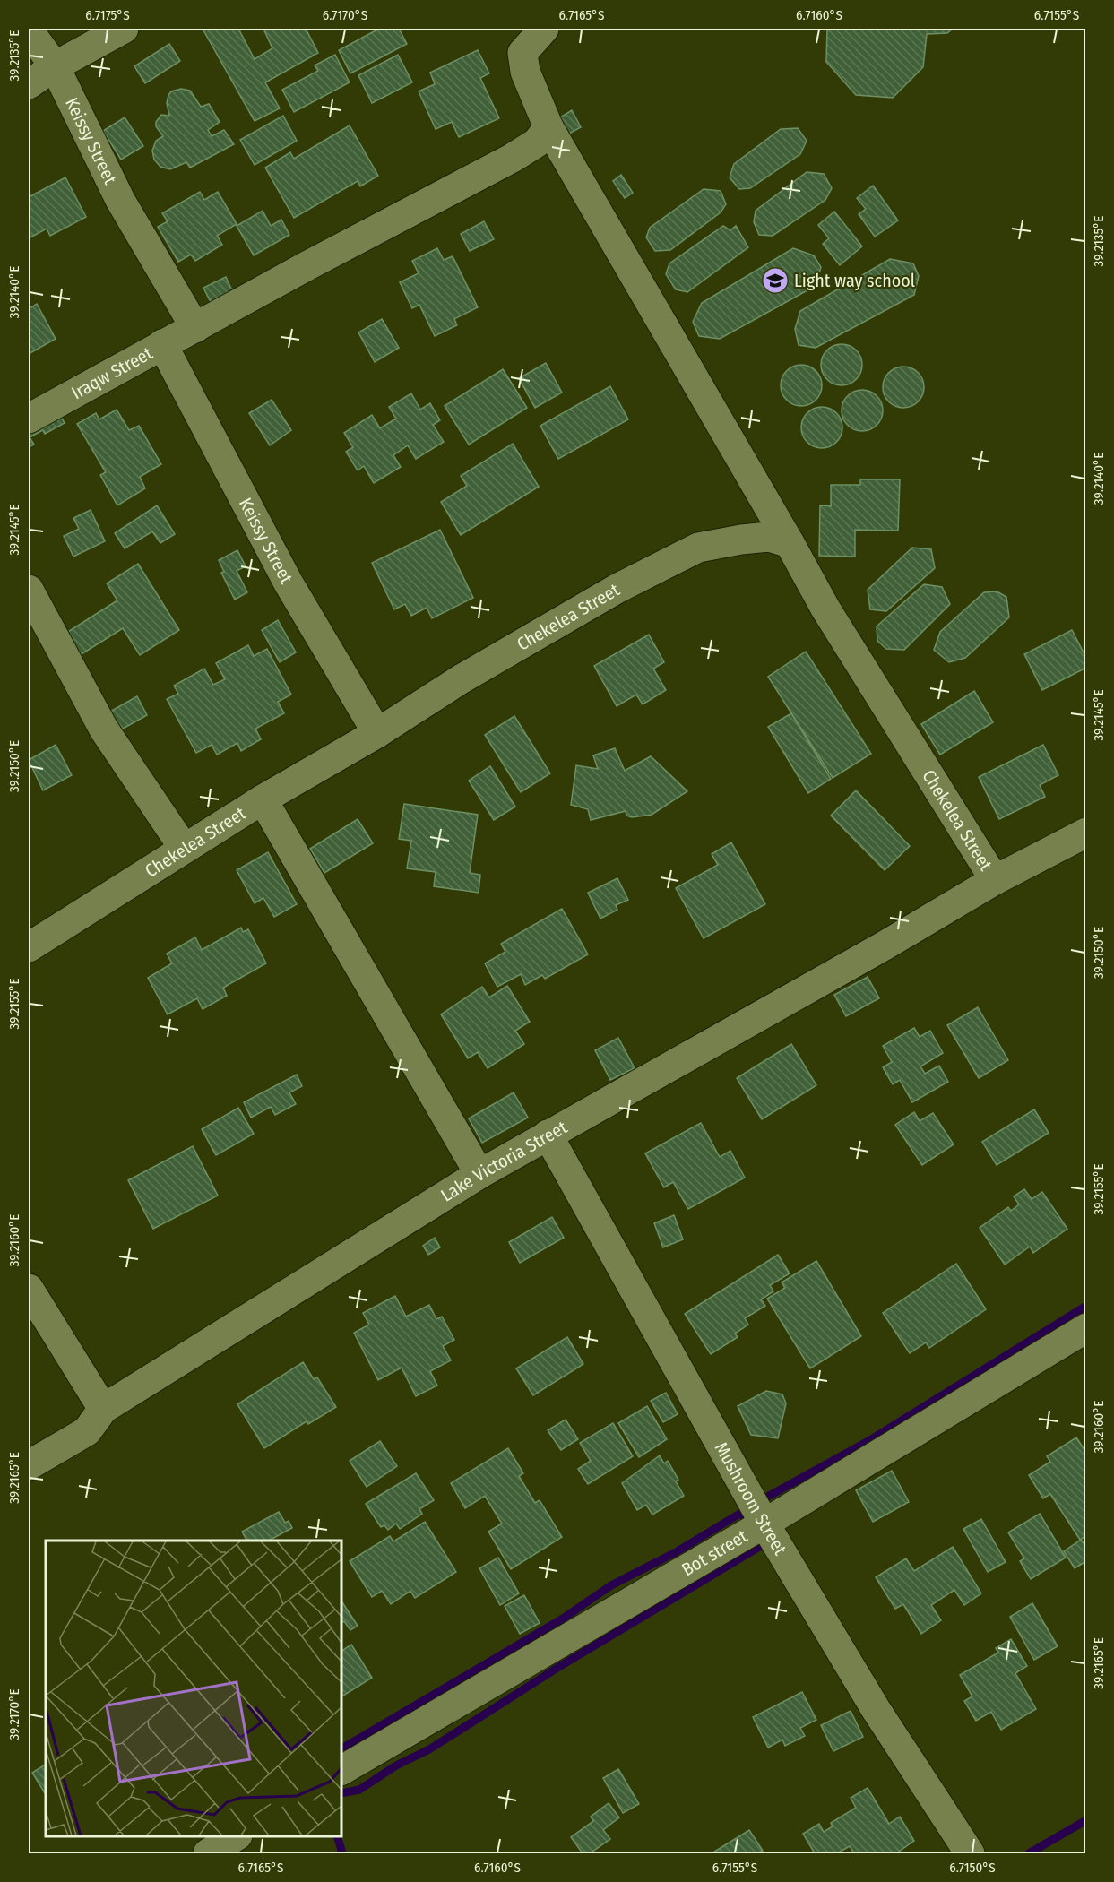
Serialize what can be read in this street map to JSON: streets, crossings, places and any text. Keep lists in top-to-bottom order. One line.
{"streets":{"street":["Keissy Street","Iraqw Street","Chekelea Street","Lake Victoria Street","Mushroom Street","Bot street"]},"crossings":[["Keissy Street","Iraqw Street"],["Keissy Street","Chekelea Street"],["Chekelea Street","Lake Victoria Street"],["Lake Victoria Street","Mushroom Street"],["Mushroom Street","Bot street"]],"places":{"school or university":["Light way school"]},"coordinates":["6.7175°S","6.7170°S","6.7165°S","6.7160°S","6.7155°S","39.2135°E","39.2140°E","39.2145°E","39.2150°E","39.2155°E","39.2160°E","39.2165°E","39.2170°E","6.7150°S"]}
